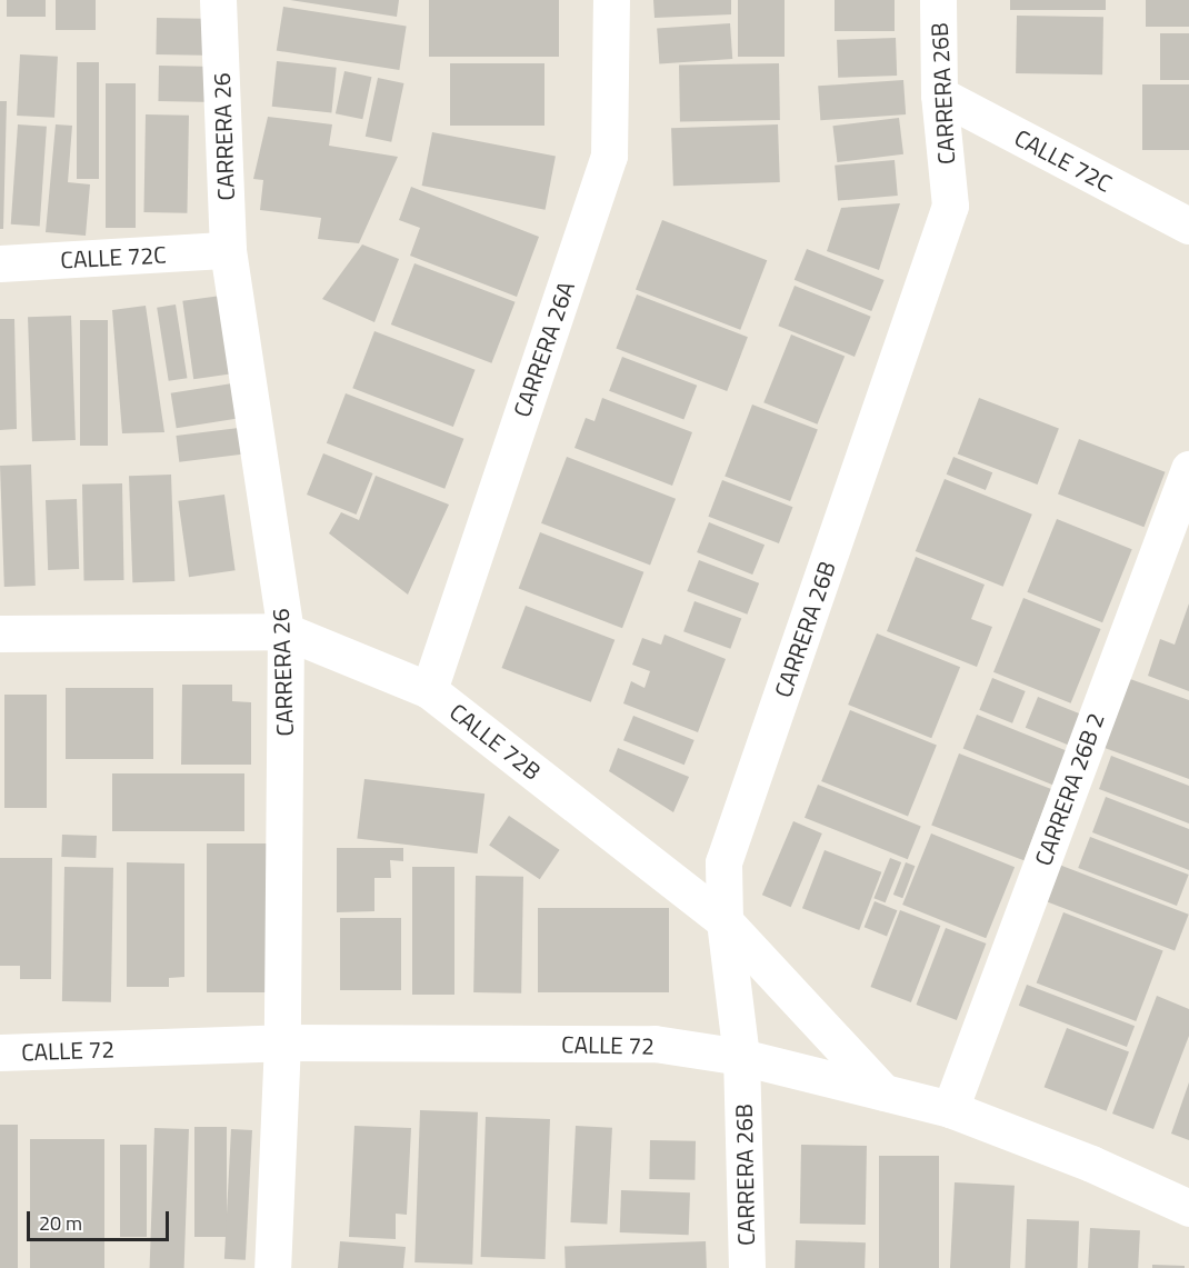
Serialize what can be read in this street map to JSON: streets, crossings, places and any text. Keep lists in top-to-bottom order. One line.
{"streets":{"street":["CARRERA 26B","CARRERA 26","CALLE 72C","CARRERA 26A","CALLE 72B","CARRERA 26B 2","CALLE 72"]},"crossings":[["CARRERA 26B","CALLE 72C"],["CARRERA 26B","CALLE 72B"],["CARRERA 26B","CALLE 72"],["CARRERA 26","CALLE 72C"],["CARRERA 26","CALLE 72B"],["CARRERA 26","CALLE 72"],["CARRERA 26A","CALLE 72B"],["CALLE 72B","CALLE 72"],["CARRERA 26B 2","CALLE 72"]],"scale_bar":"20 m"}
